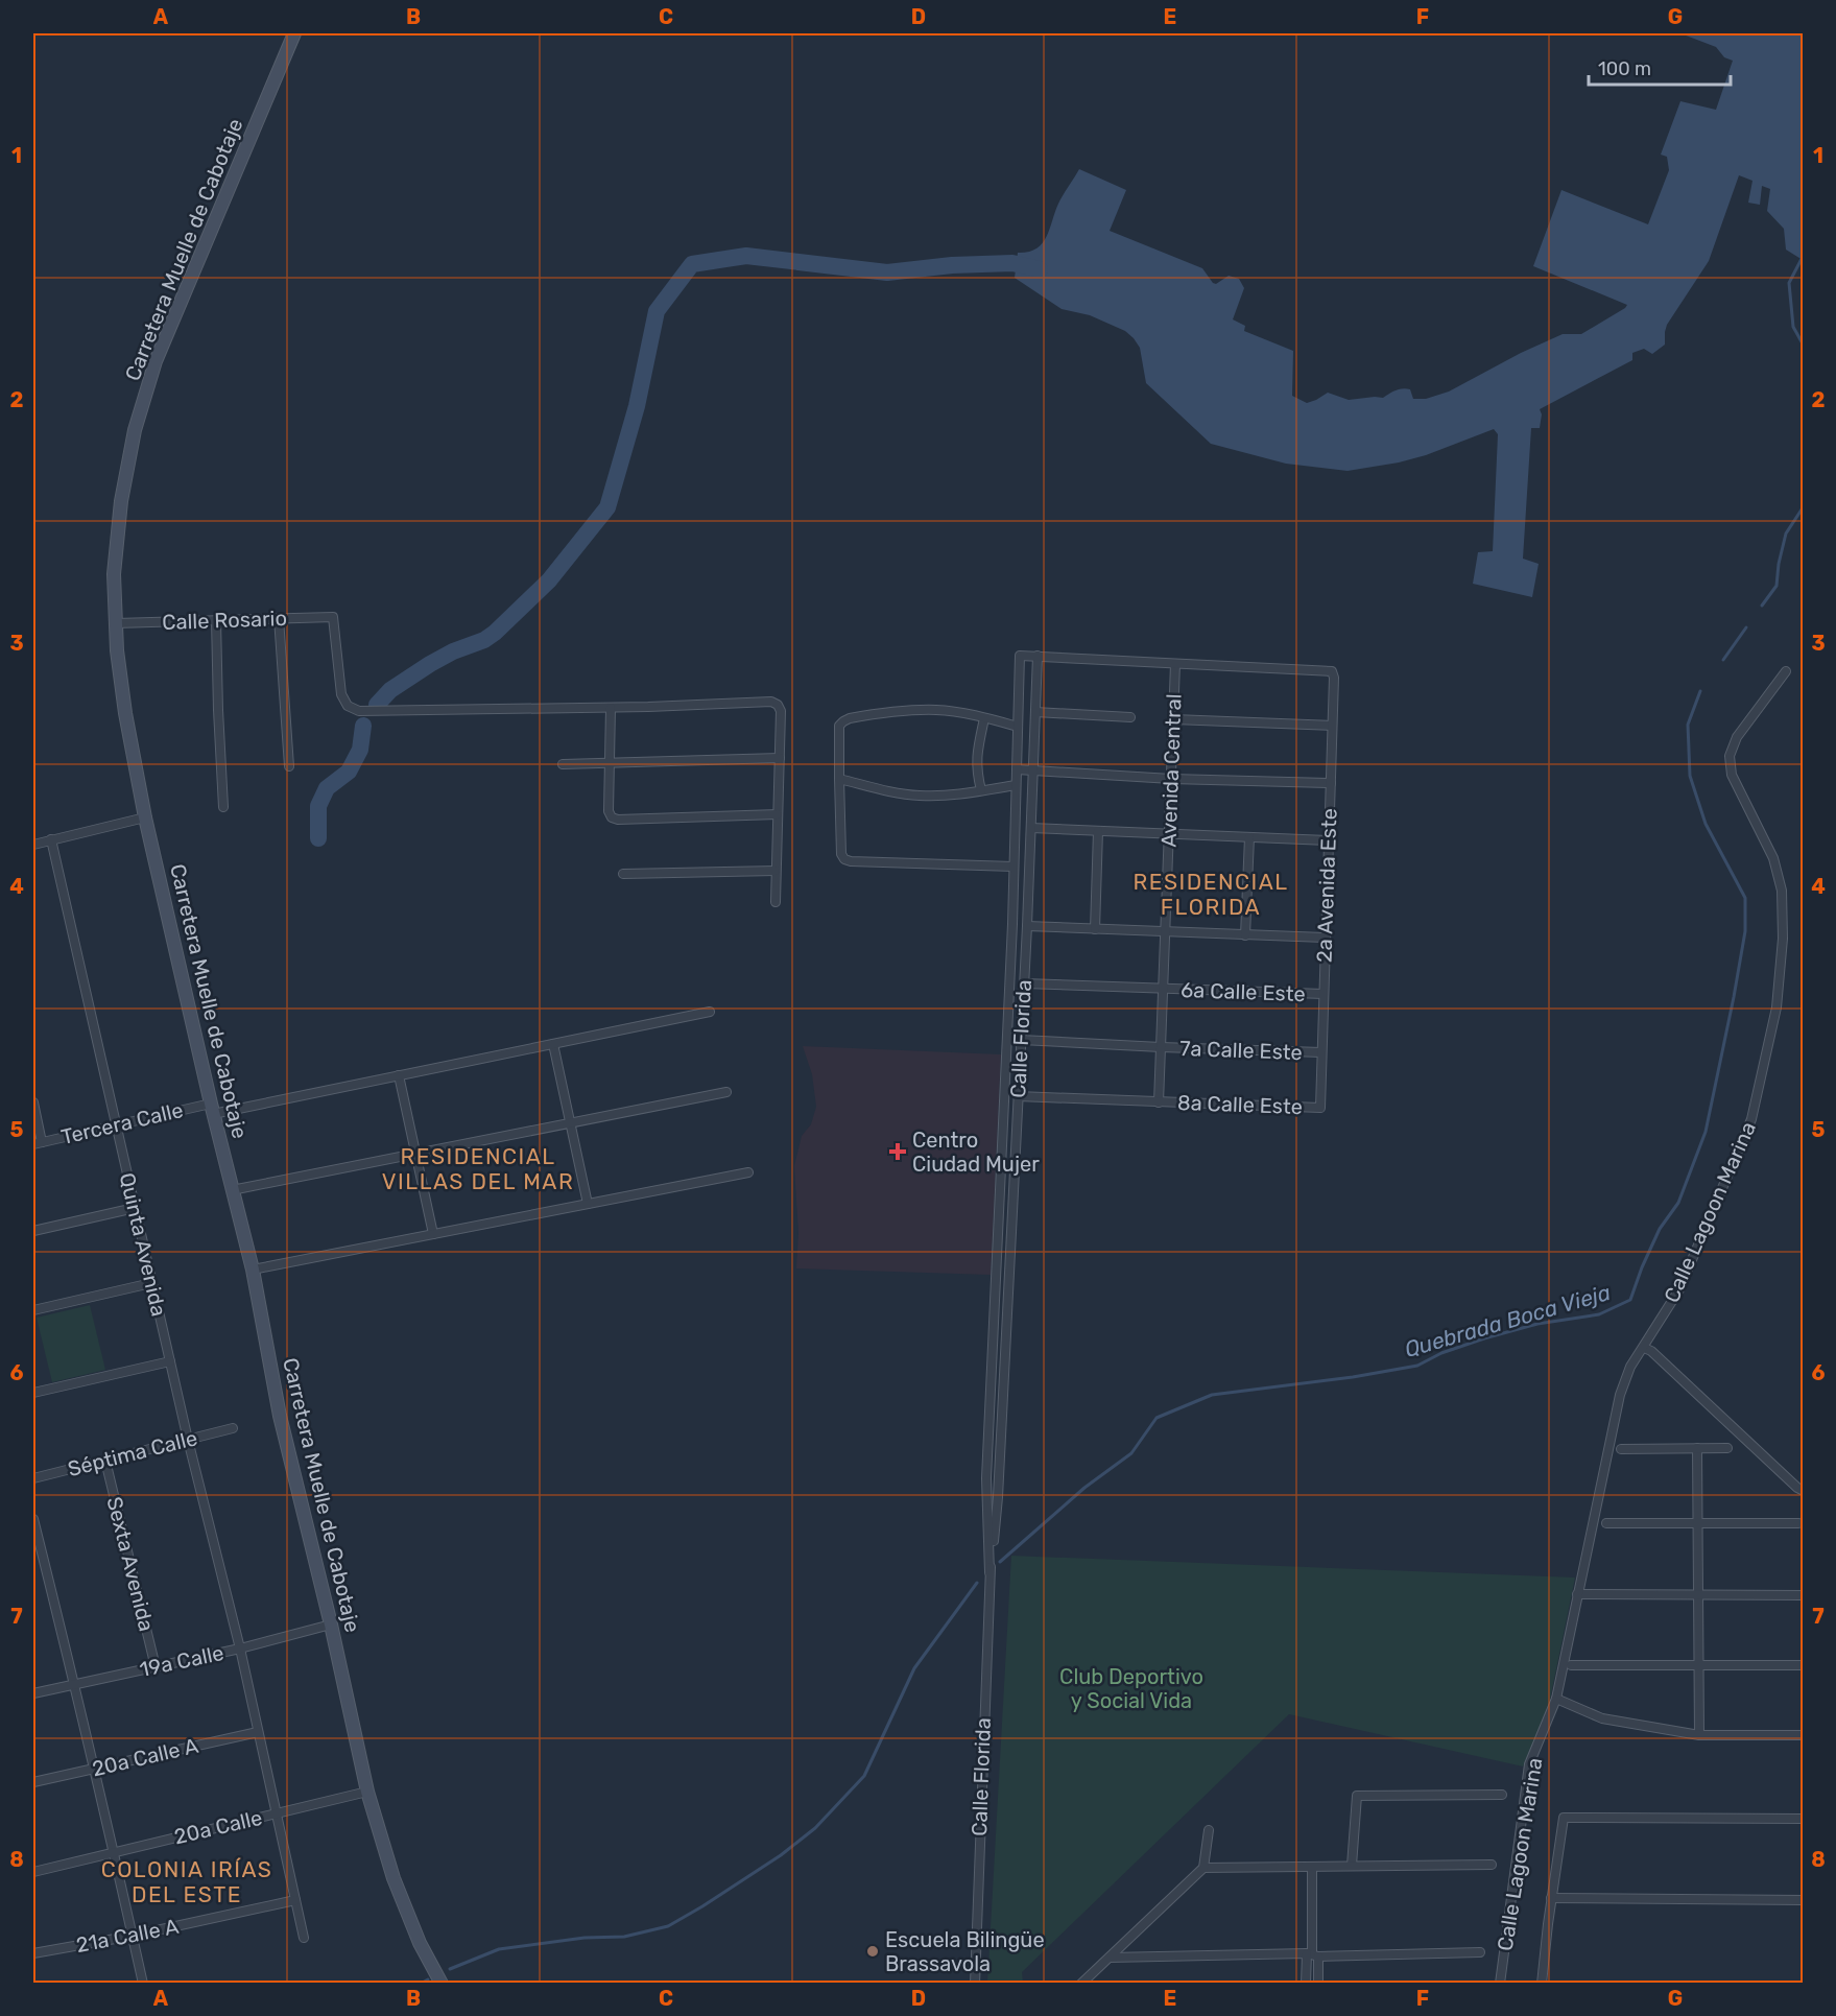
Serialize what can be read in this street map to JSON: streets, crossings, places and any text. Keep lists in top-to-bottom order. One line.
{"streets":{"main road":["Carretera Muelle de Cabotaje"],"street":["Calle Rosario","Avenida Central","2a Avenida Este","6a Calle Este","Calle Florida","7a Calle Este","8a Calle Este","Tercera Calle","Calle Lagoon Marina","Quinta Avenida","Séptima Calle","Sexta Avenida","19a Calle","20a Calle A","20a Calle","21a Calle A"]},"crossings":[["Carretera Muelle de Cabotaje","Calle Rosario"],["Carretera Muelle de Cabotaje","Tercera Calle"],["Carretera Muelle de Cabotaje","19a Calle"],["Carretera Muelle de Cabotaje","20a Calle"],["Avenida Central","2a Avenida Este"],["Avenida Central","6a Calle Este"],["Avenida Central","7a Calle Este"],["Avenida Central","8a Calle Este"],["2a Avenida Este","6a Calle Este"],["2a Avenida Este","7a Calle Este"],["2a Avenida Este","8a Calle Este"],["6a Calle Este","Calle Florida"],["Calle Florida","7a Calle Este"],["Calle Florida","8a Calle Este"],["Tercera Calle","Quinta Avenida"],["Quinta Avenida","Séptima Calle"],["Quinta Avenida","19a Calle"],["Quinta Avenida","20a Calle A"],["Quinta Avenida","20a Calle"],["Quinta Avenida","21a Calle A"],["Séptima Calle","Sexta Avenida"],["Sexta Avenida","19a Calle"]],"districts":["RESIDENCIAL FLORIDA","RESIDENCIAL VILLAS DEL MAR","COLONIA IRÍAS DEL ESTE"],"water":["Quebrada Boca Vieja"],"parks":["Club Deportivo y Social Vida"],"places":{"health":["Centro Ciudad Mujer"],"other":["Escuela Bilingüe Brassavola"]},"scale_bar":"100 m","grid":{"columns":["A","B","C","D","E","F","G"],"rows":["1","2","3","4","5","6","7","8"]}}
